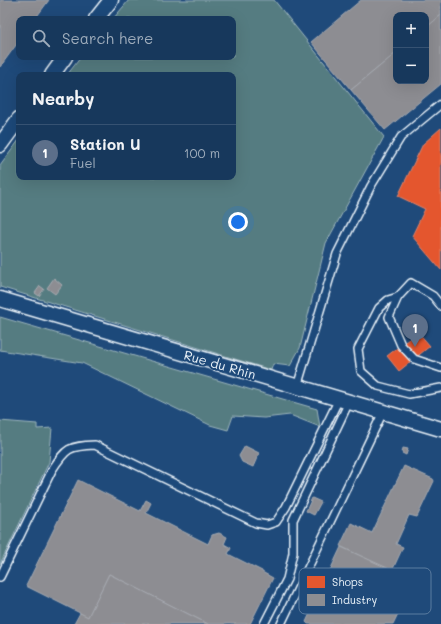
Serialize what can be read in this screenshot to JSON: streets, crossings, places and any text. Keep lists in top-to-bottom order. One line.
{"streets":{"street":["Rue du Rhin"]},"legend":["Shops","Industry"],"page":{"map_buttons":["+","−"],"search":"Search here","heading":"Nearby","list":[{"mark":"1","name":"Station U","note":"Fuel","value":"100 m"}],"pins":"1"}}
